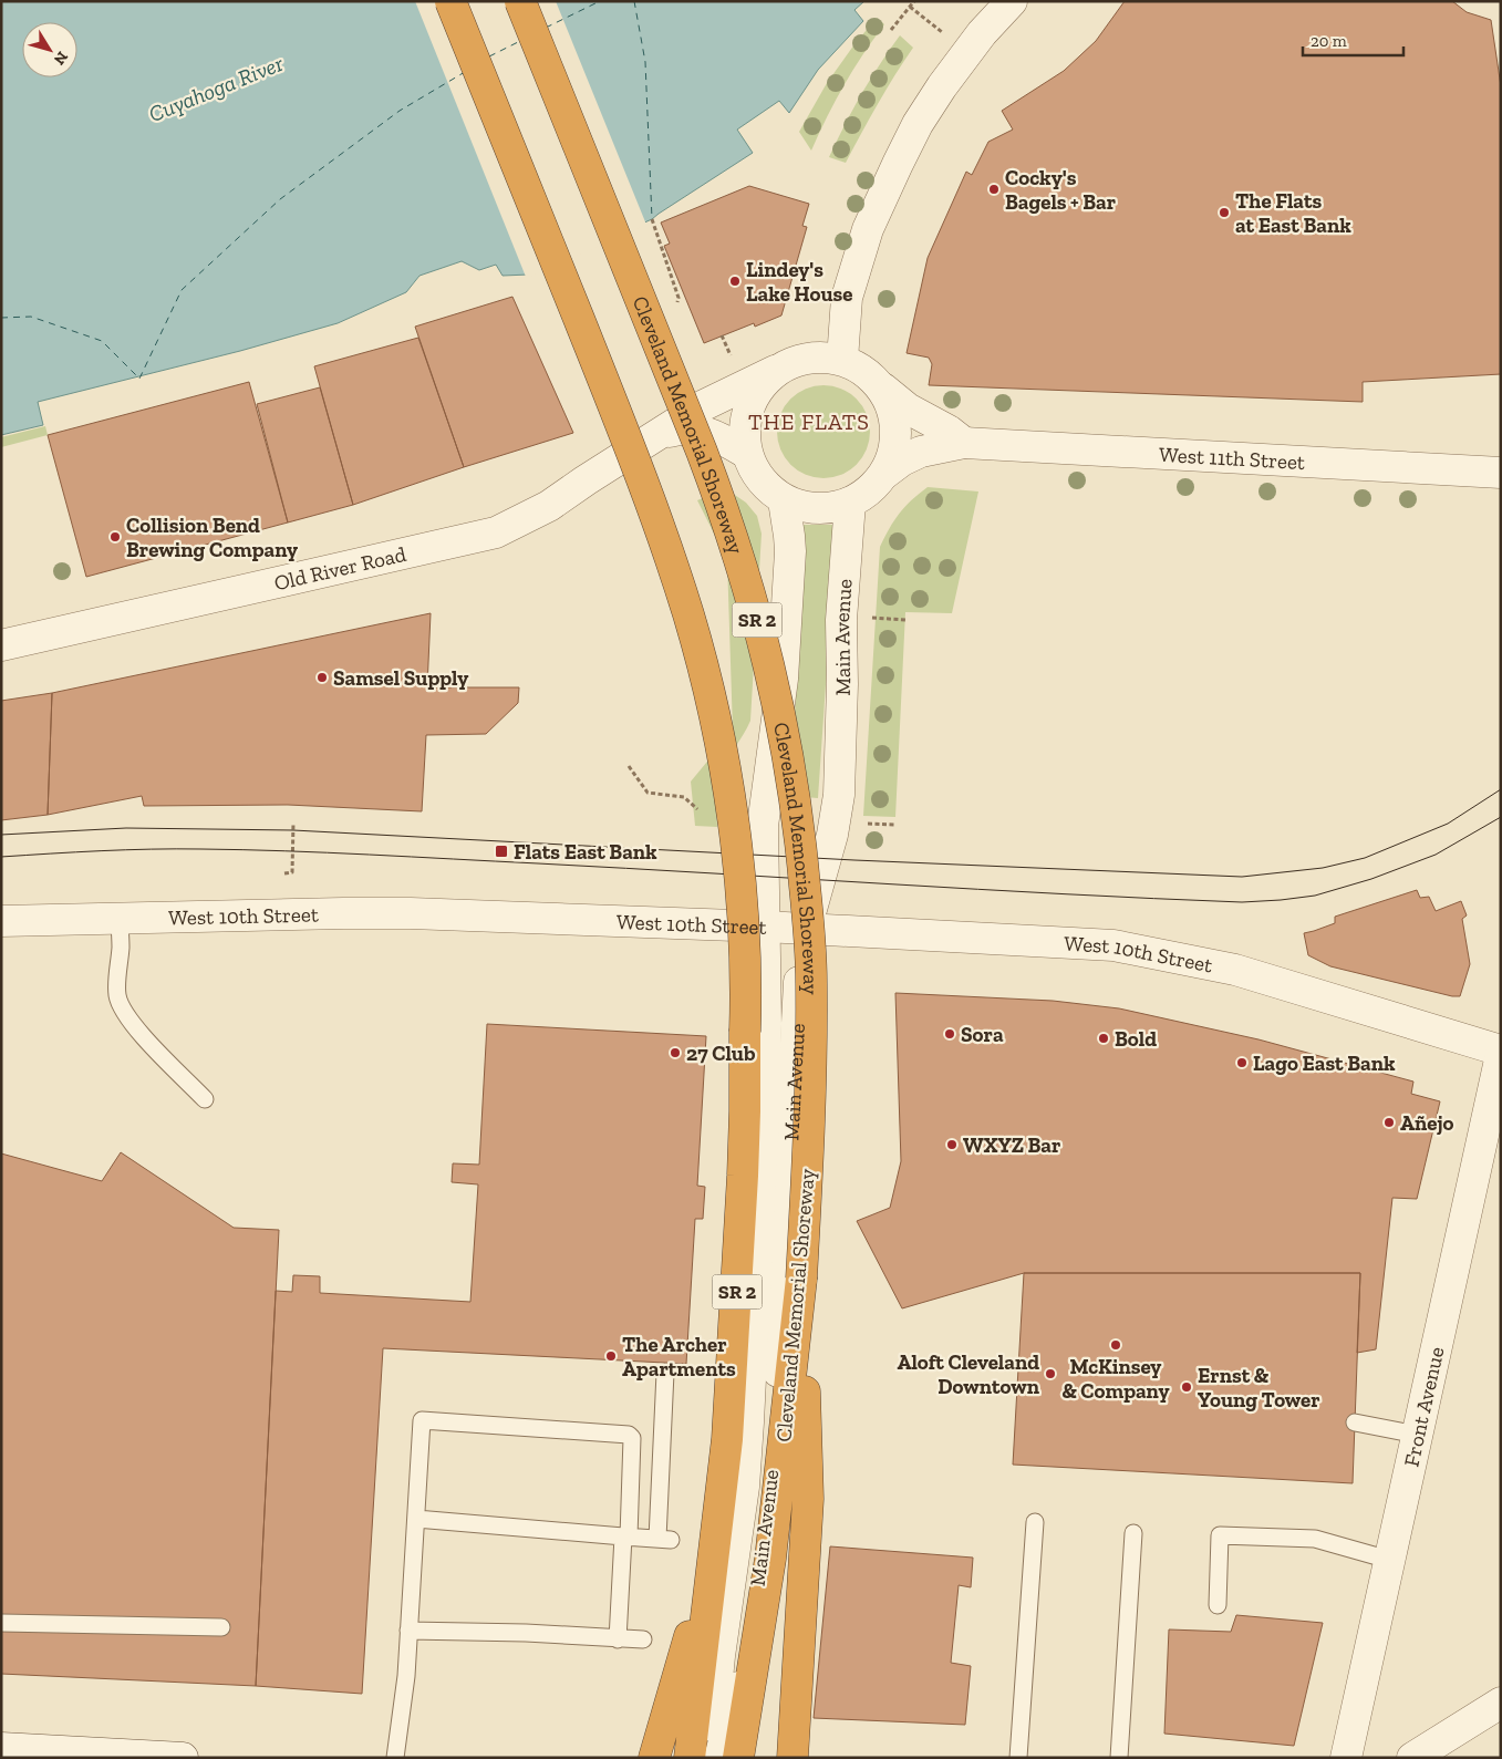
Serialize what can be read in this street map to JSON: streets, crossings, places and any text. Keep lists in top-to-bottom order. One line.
{"streets":{"highway":["Cleveland Memorial Shoreway","SR 2"],"street":["West 11th Street","Old River Road","Main Avenue","West 10th Street","Front Avenue"]},"crossings":[["West 11th Street","Old River Road"],["West 11th Street","Main Avenue"],["Old River Road","Main Avenue"],["Main Avenue","West 10th Street"]],"districts":["THE FLATS"],"water":["Cuyahoga River"],"places":{"other":["Cocky's Bagels + Bar","The Flats at East Bank","Lindey's Lake House","Collision Bend Brewing Company","Samsel Supply","Sora","Bold","27 Club","Lago East Bank","Añejo","WXYZ Bar","McKinsey & Company","The Archer Apartments","Aloft Cleveland Downtown","Ernst & Young Tower"],"transit":["Flats East Bank"]},"scale_bar":"20 m","north":"bottom right"}
